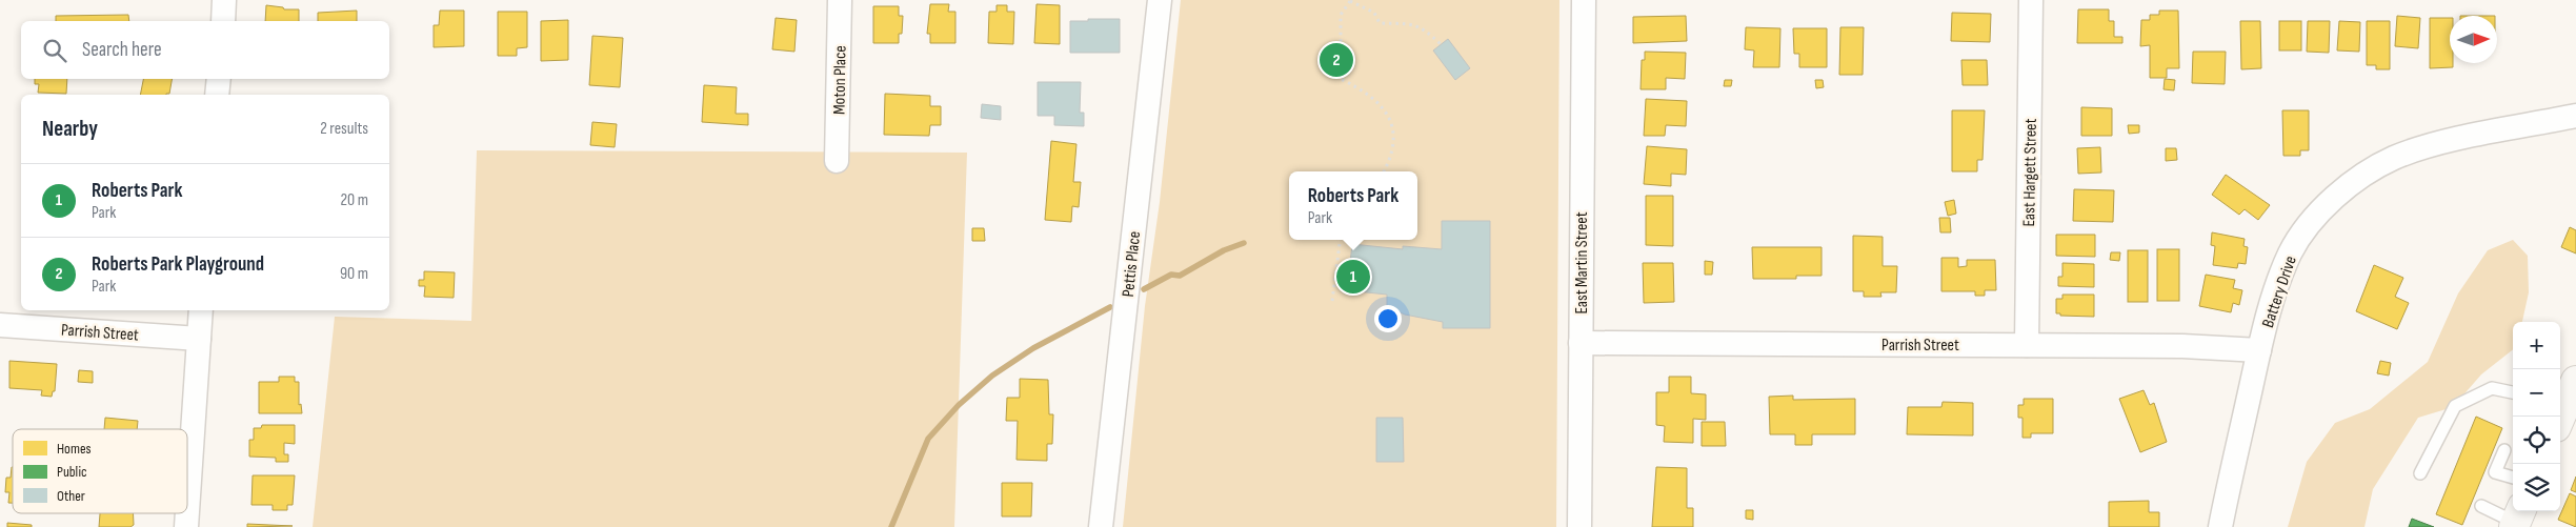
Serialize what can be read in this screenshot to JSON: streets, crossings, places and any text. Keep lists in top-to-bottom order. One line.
{"streets":{"street":["Moton Place","East Hargett Street","East Martin Street","Pettis Place","Battery Drive","Parrish Street"]},"crossings":[["East Hargett Street","Parrish Street"],["East Martin Street","Parrish Street"],["Battery Drive","Parrish Street"]],"legend":["Homes","Public","Other"],"north":"right","page":{"search":"Search here","pins":["2","1"],"heading":["Nearby","2 results"],"list":[{"mark":"1","name":"Roberts Park","note":"Park","value":"20 m"},{"mark":"2","name":"Roberts Park Playground","note":"Park","value":"90 m"}],"popup":["Roberts Park","Park"],"map_buttons":["+","−"]}}
